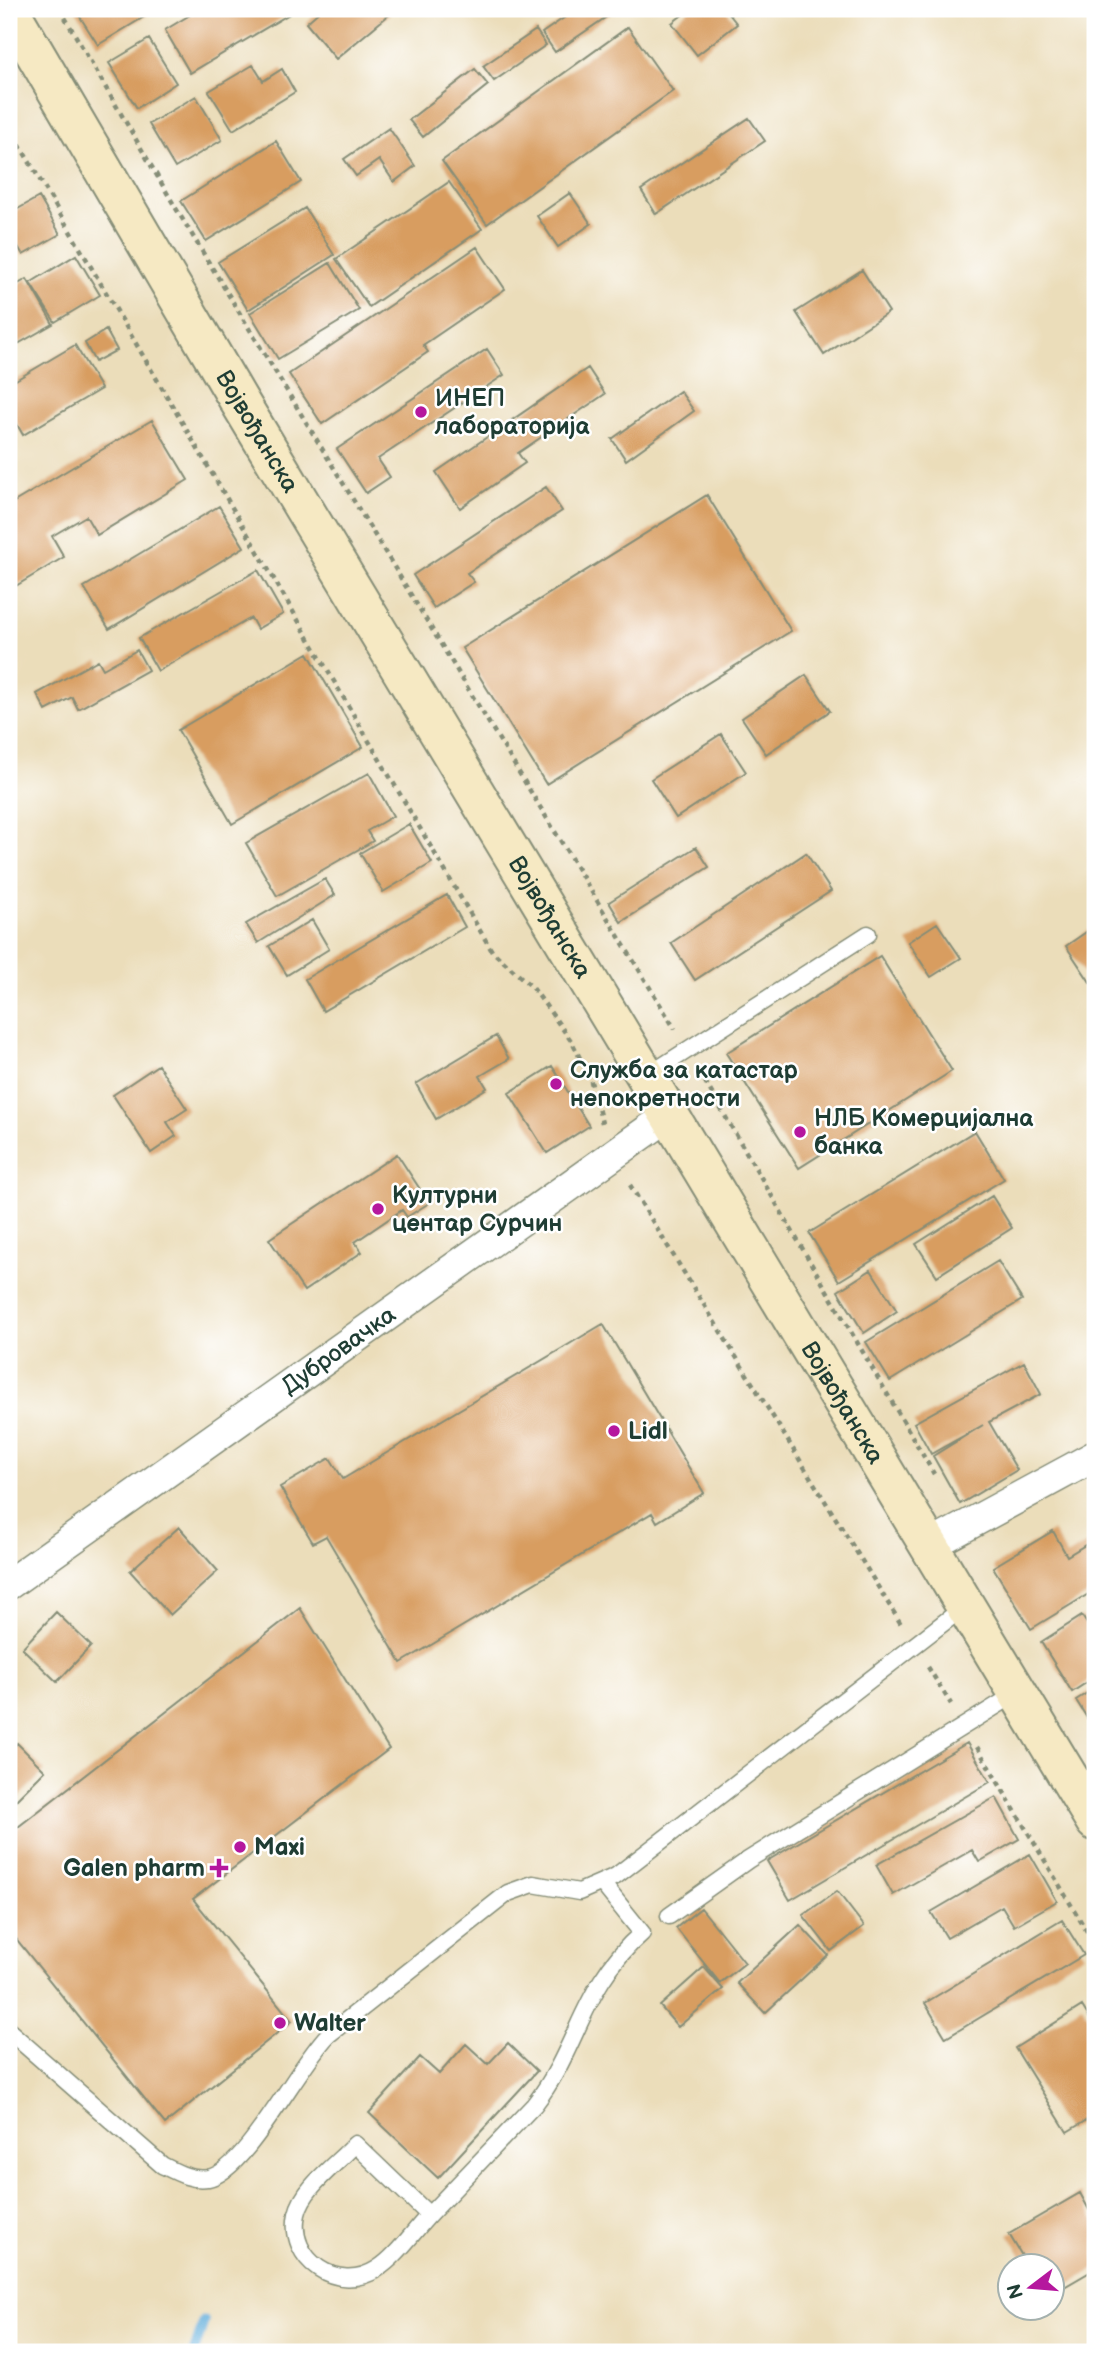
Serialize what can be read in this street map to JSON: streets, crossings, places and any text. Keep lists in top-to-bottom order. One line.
{"streets":{"main road":["Војвођанска"],"street":["Дубровачка"]},"crossings":[["Војвођанска","Дубровачка"]],"places":{"other":["ИНЕП лабораторија","Служба за катастар непокретности","НЛБ Комерцијална банка","Културни центар Сурчин","Lidl","Maxi","Walter"],"health":["Galen pharm"]},"north":"left"}
